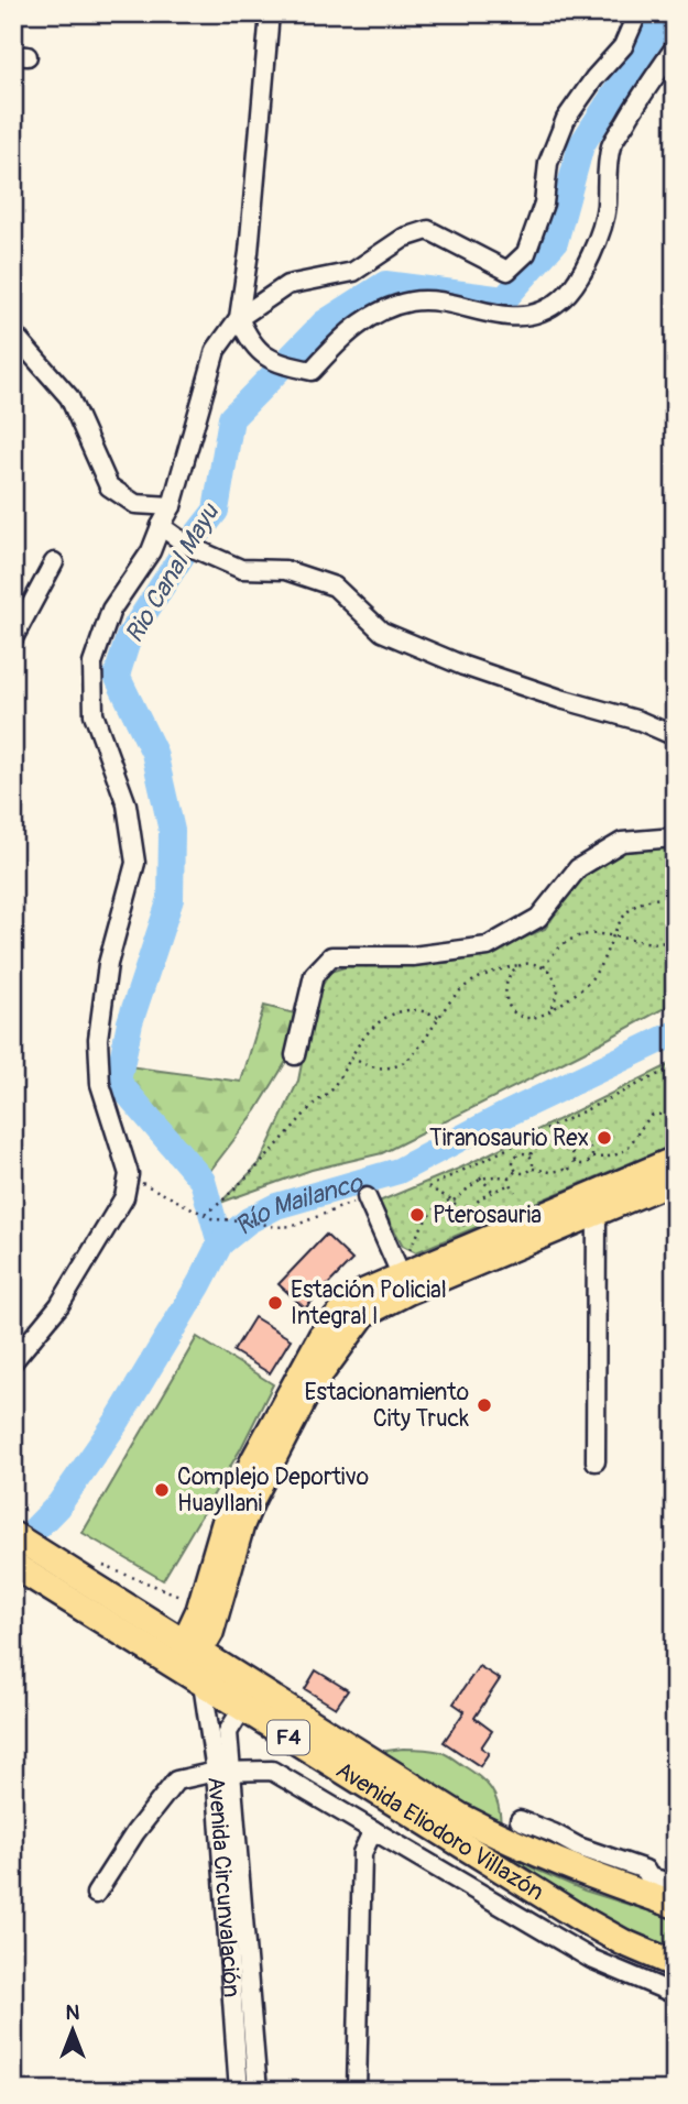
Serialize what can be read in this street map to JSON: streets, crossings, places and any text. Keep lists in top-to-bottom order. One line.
{"streets":{"highway":["F4","Avenida Eliodoro Villazón"],"street":["Avenida Circunvalación"]},"crossings":[["Avenida Eliodoro Villazón","Avenida Circunvalación"]],"water":["Rio Canal Mayu","Río Mailanco"],"places":["Tiranosaurio Rex","Pterosauria","Estación Policial Integral I","Estacionamiento City Truck","Complejo Deportivo Huayllani"],"north":"top"}
